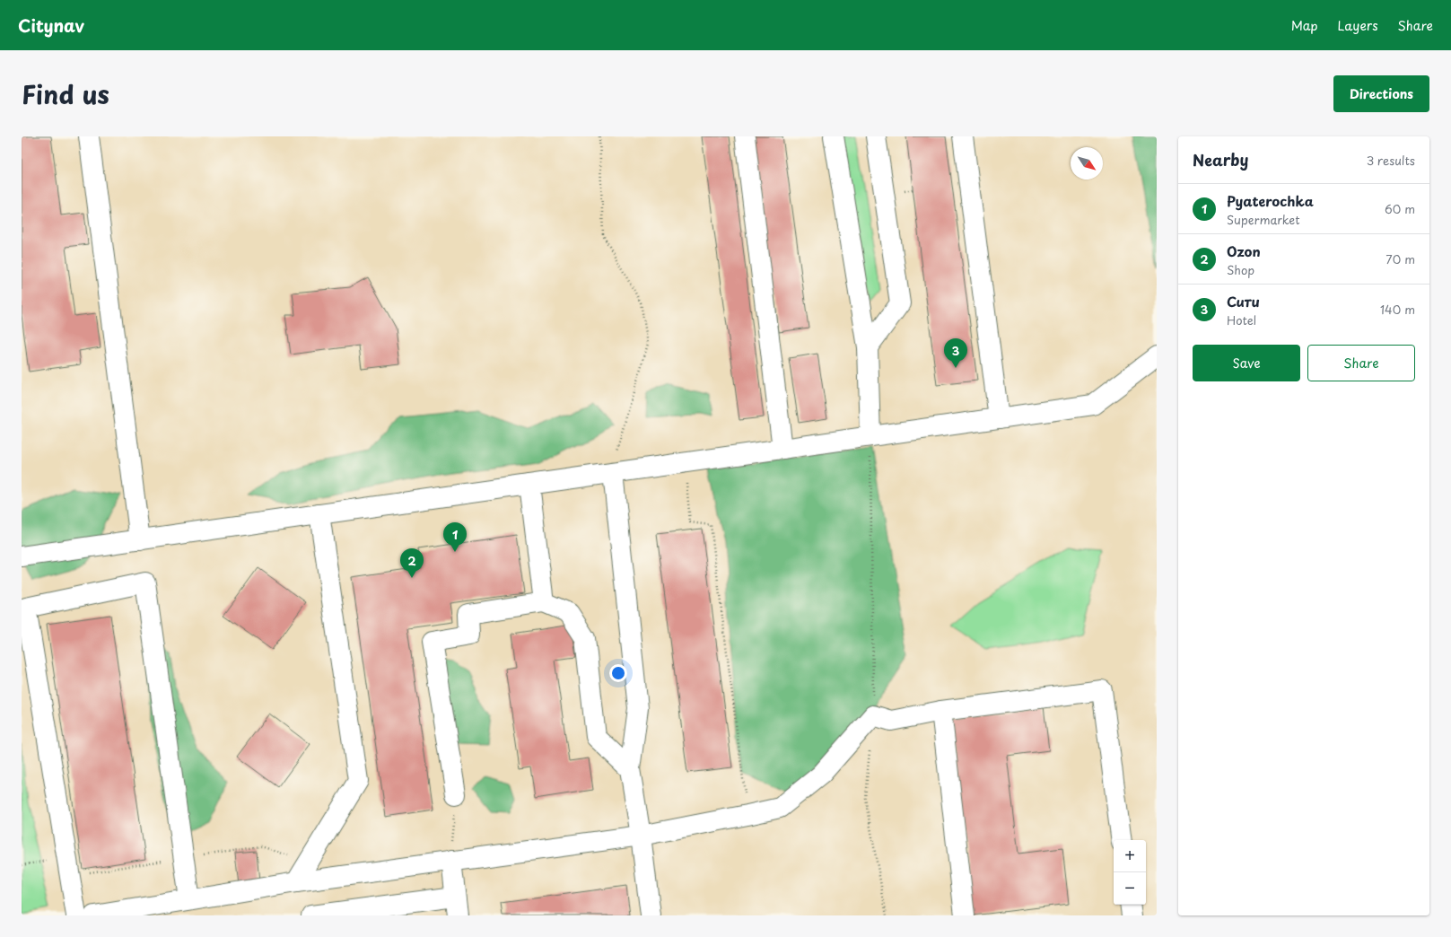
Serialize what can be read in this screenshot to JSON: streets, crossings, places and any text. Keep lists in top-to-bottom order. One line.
{"north":"bottom right","page":{"header":"Citynav","nav":["Map","Layers","Share"],"title":"Find us","buttons":["Directions",["Save","Share"]],"heading":["Nearby","3 results"],"list":[{"mark":"1","name":"Pyaterochka","note":"Supermarket","value":"60 m"},{"mark":"2","name":"Ozon","note":"Shop","value":"70 m"},{"mark":"3","name":"Сити","note":"Hotel","value":"140 m"}],"pins":["3","1","2"],"map_buttons":["+","−"]}}
